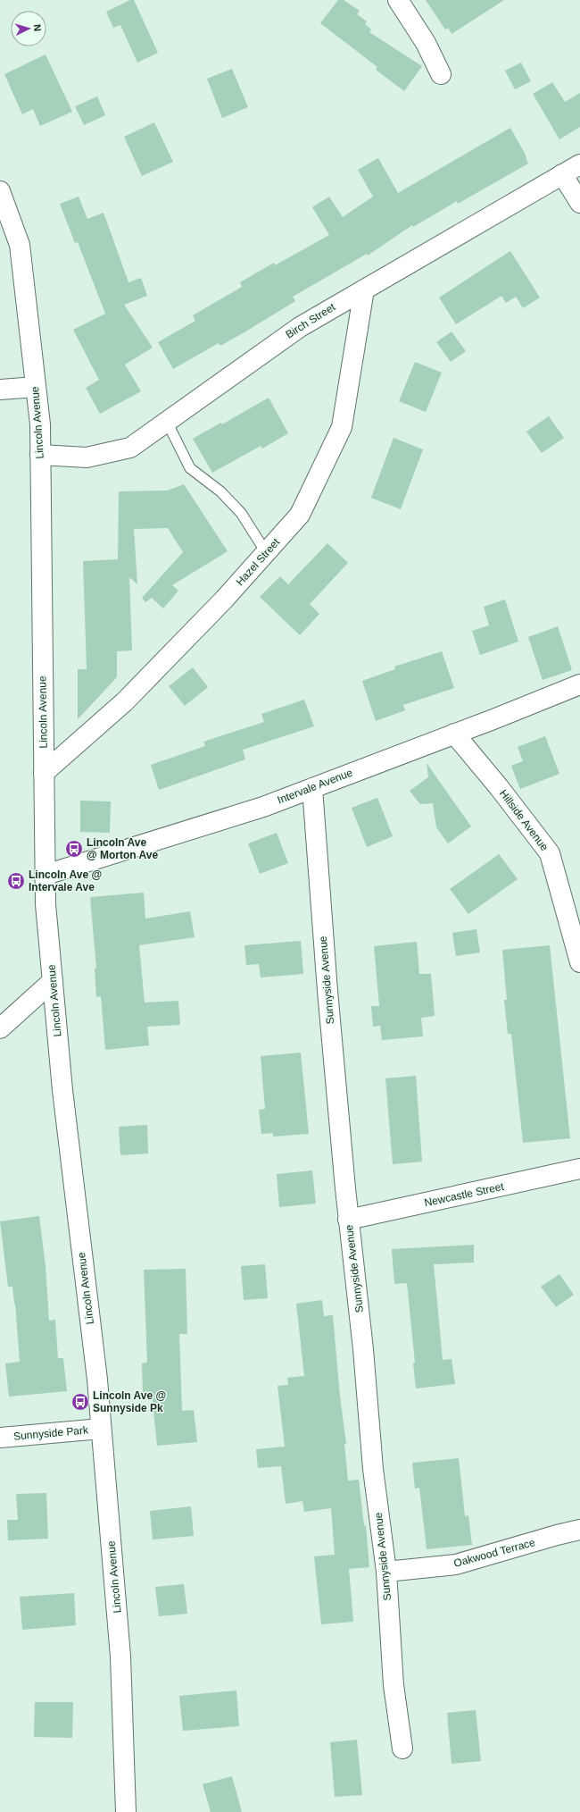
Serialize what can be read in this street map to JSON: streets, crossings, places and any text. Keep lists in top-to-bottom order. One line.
{"streets":{"street":["Birch Street","Lincoln Avenue","Hazel Street","Intervale Avenue","Hillside Avenue","Sunnyside Avenue","Newcastle Street","Sunnyside Park","Oakwood Terrace"]},"crossings":[["Birch Street","Lincoln Avenue"],["Birch Street","Hazel Street"],["Lincoln Avenue","Hazel Street"],["Lincoln Avenue","Intervale Avenue"],["Lincoln Avenue","Sunnyside Park"],["Intervale Avenue","Hillside Avenue"],["Intervale Avenue","Sunnyside Avenue"],["Sunnyside Avenue","Newcastle Street"],["Sunnyside Avenue","Oakwood Terrace"]],"places":{"bus stop":["Lincoln Ave @ Morton Ave","Lincoln Ave @ Intervale Ave","Lincoln Ave @ Sunnyside Pk"]},"north":"right"}
